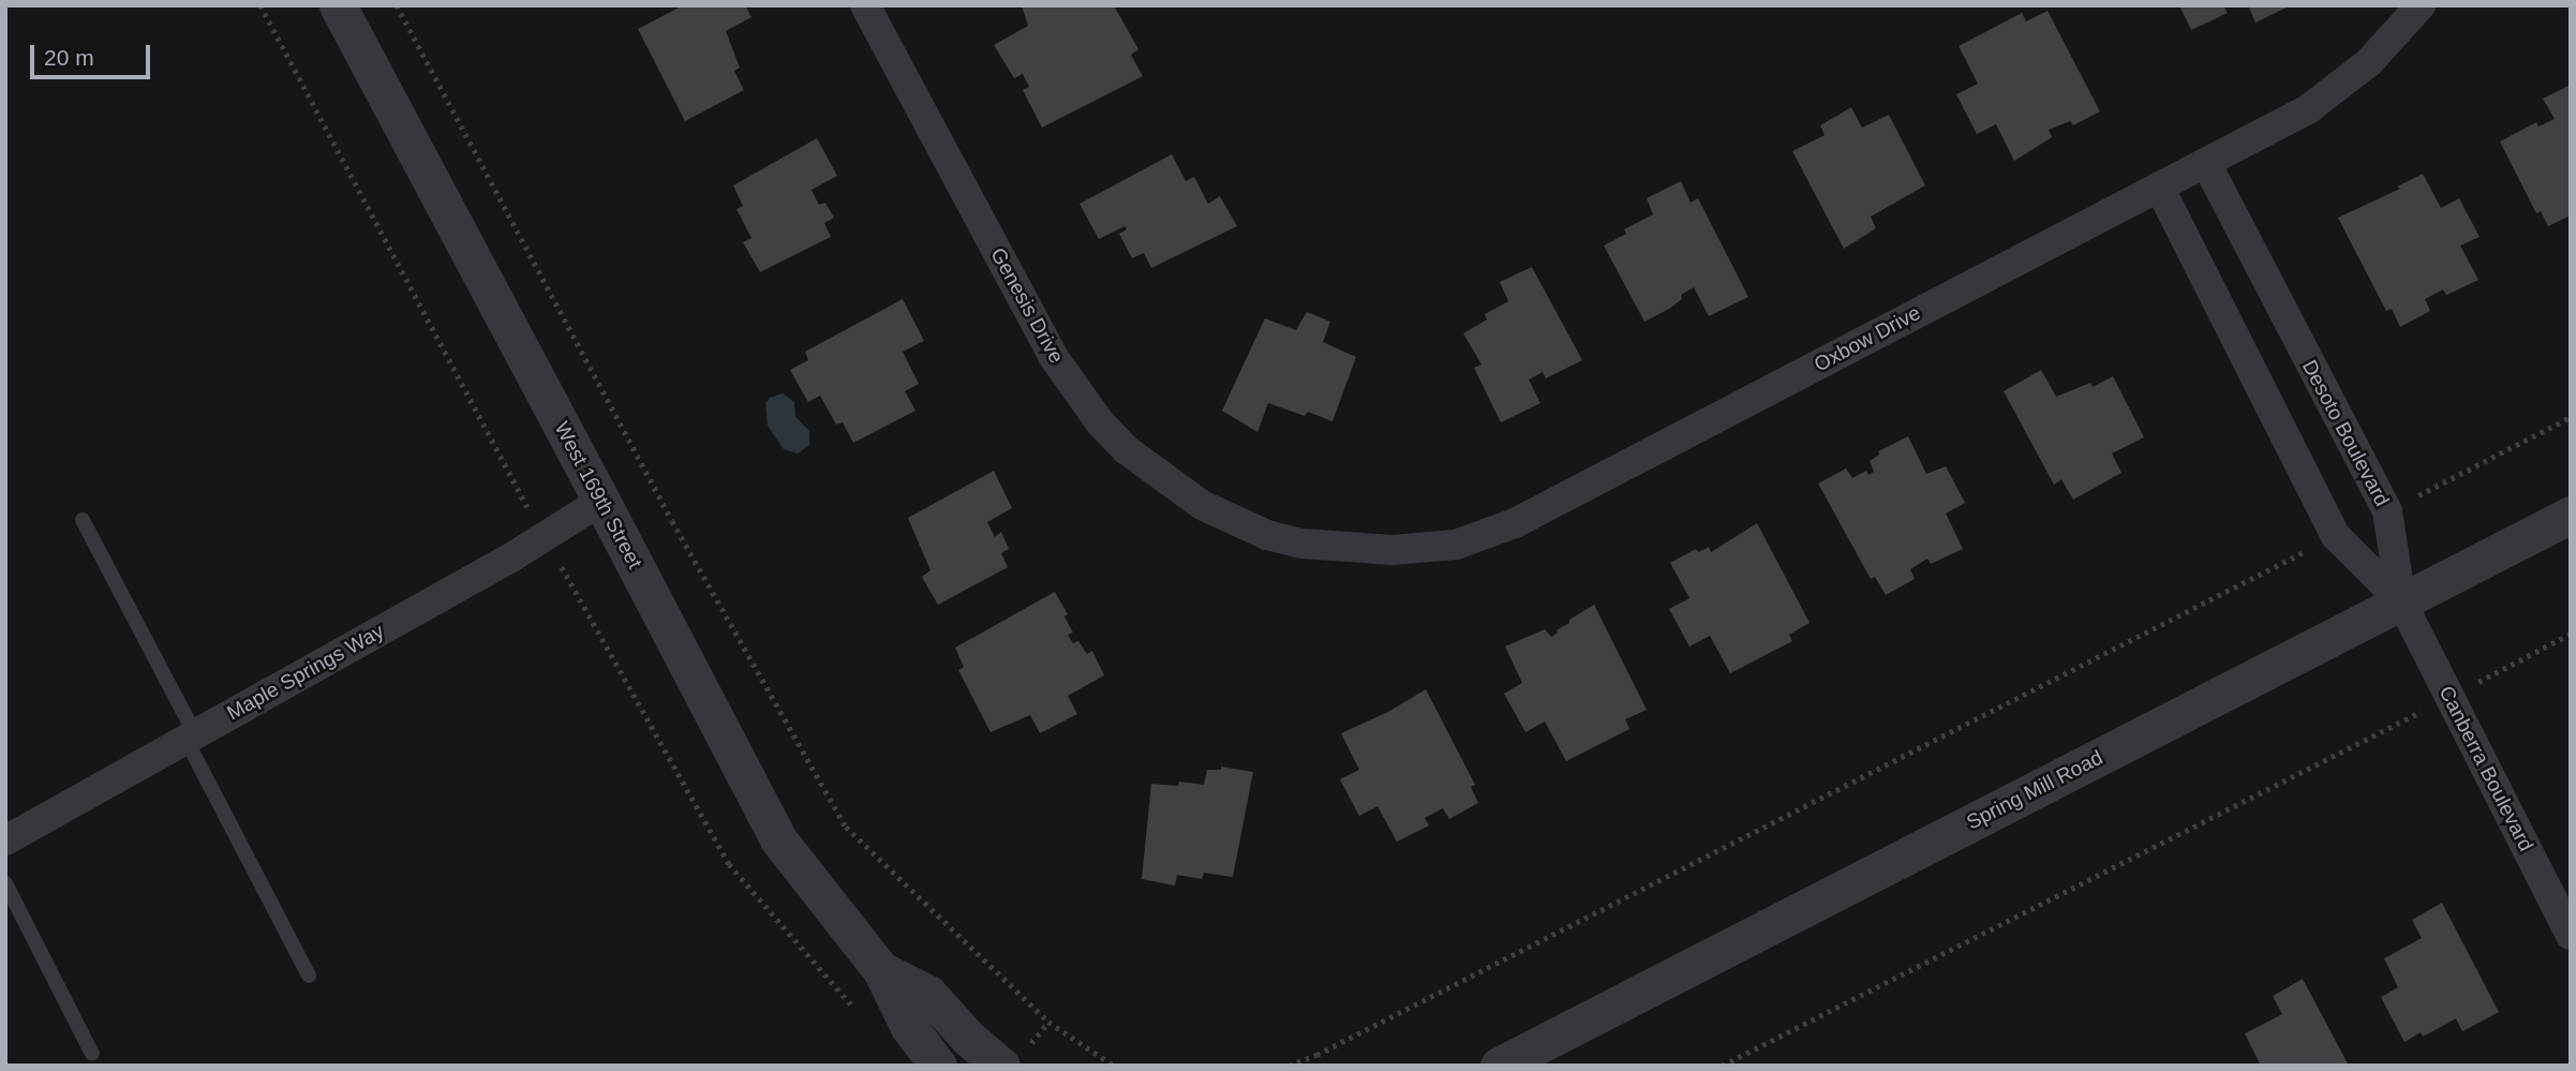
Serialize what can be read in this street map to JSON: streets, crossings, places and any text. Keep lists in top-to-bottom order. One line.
{"streets":{"street":["Genesis Drive","Oxbow Drive","Desoto Boulevard","West 169th Street","Maple Springs Way","Canberra Boulevard","Spring Mill Road"]},"crossings":[["Genesis Drive","Oxbow Drive"],["Oxbow Drive","Desoto Boulevard"],["Desoto Boulevard","Canberra Boulevard"],["Desoto Boulevard","Spring Mill Road"],["West 169th Street","Maple Springs Way"],["Canberra Boulevard","Spring Mill Road"]],"scale_bar":"20 m"}
